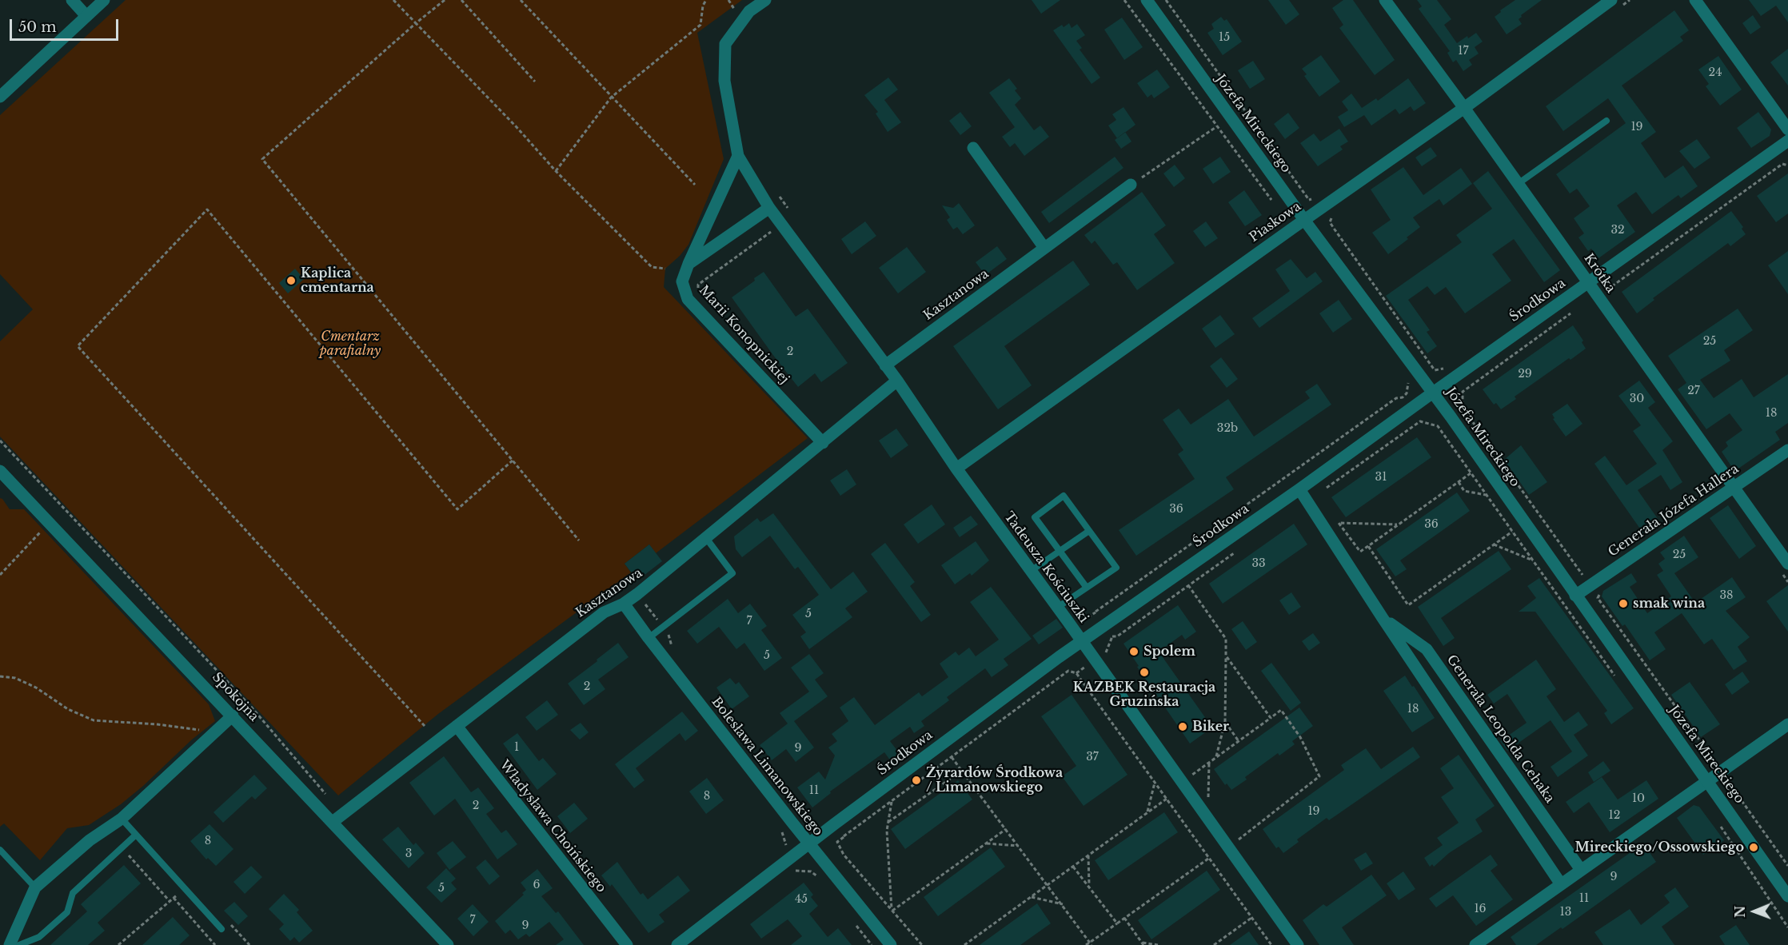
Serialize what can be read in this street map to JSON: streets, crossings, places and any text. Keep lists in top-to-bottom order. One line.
{"streets":{"street":["Józefa Mireckiego","Piaskowa","Krótka","Kasztanowa","Środkowa","Marii Konopnickiej","Generała Józefa Hallera","Tadeusza Kościuszki","Spokojna","Generała Leopolda Cehaka","Bolesława Limanowskiego","Władysława Choińskiego"]},"crossings":[["Józefa Mireckiego","Piaskowa"],["Józefa Mireckiego","Środkowa"],["Józefa Mireckiego","Generała Józefa Hallera"],["Piaskowa","Krótka"],["Piaskowa","Tadeusza Kościuszki"],["Krótka","Środkowa"],["Krótka","Generała Józefa Hallera"],["Kasztanowa","Marii Konopnickiej"],["Kasztanowa","Tadeusza Kościuszki"],["Kasztanowa","Spokojna"],["Kasztanowa","Bolesława Limanowskiego"],["Kasztanowa","Władysława Choińskiego"],["Środkowa","Tadeusza Kościuszki"],["Środkowa","Generała Leopolda Cehaka"],["Środkowa","Bolesława Limanowskiego"]],"parks":["Cmentarz parafialny"],"places":["Kaplica cmentarna","smak wina","Spolem","KAZBEK Restauracja Gruzińska","Biker","Żyrardów Środkowa / Limanowskiego","Mireckiego/Ossowskiego"],"house_numbers":["15","17","24","19","32","25","2","29","27","30","18","32b","31","36","36","25","33","38","5","7","5","2","18","1","9","37","11","8","10","2","19","12","8","3","9","6","5","11","45","16","13","7","9"],"scale_bar":"50 m","north":"left"}
